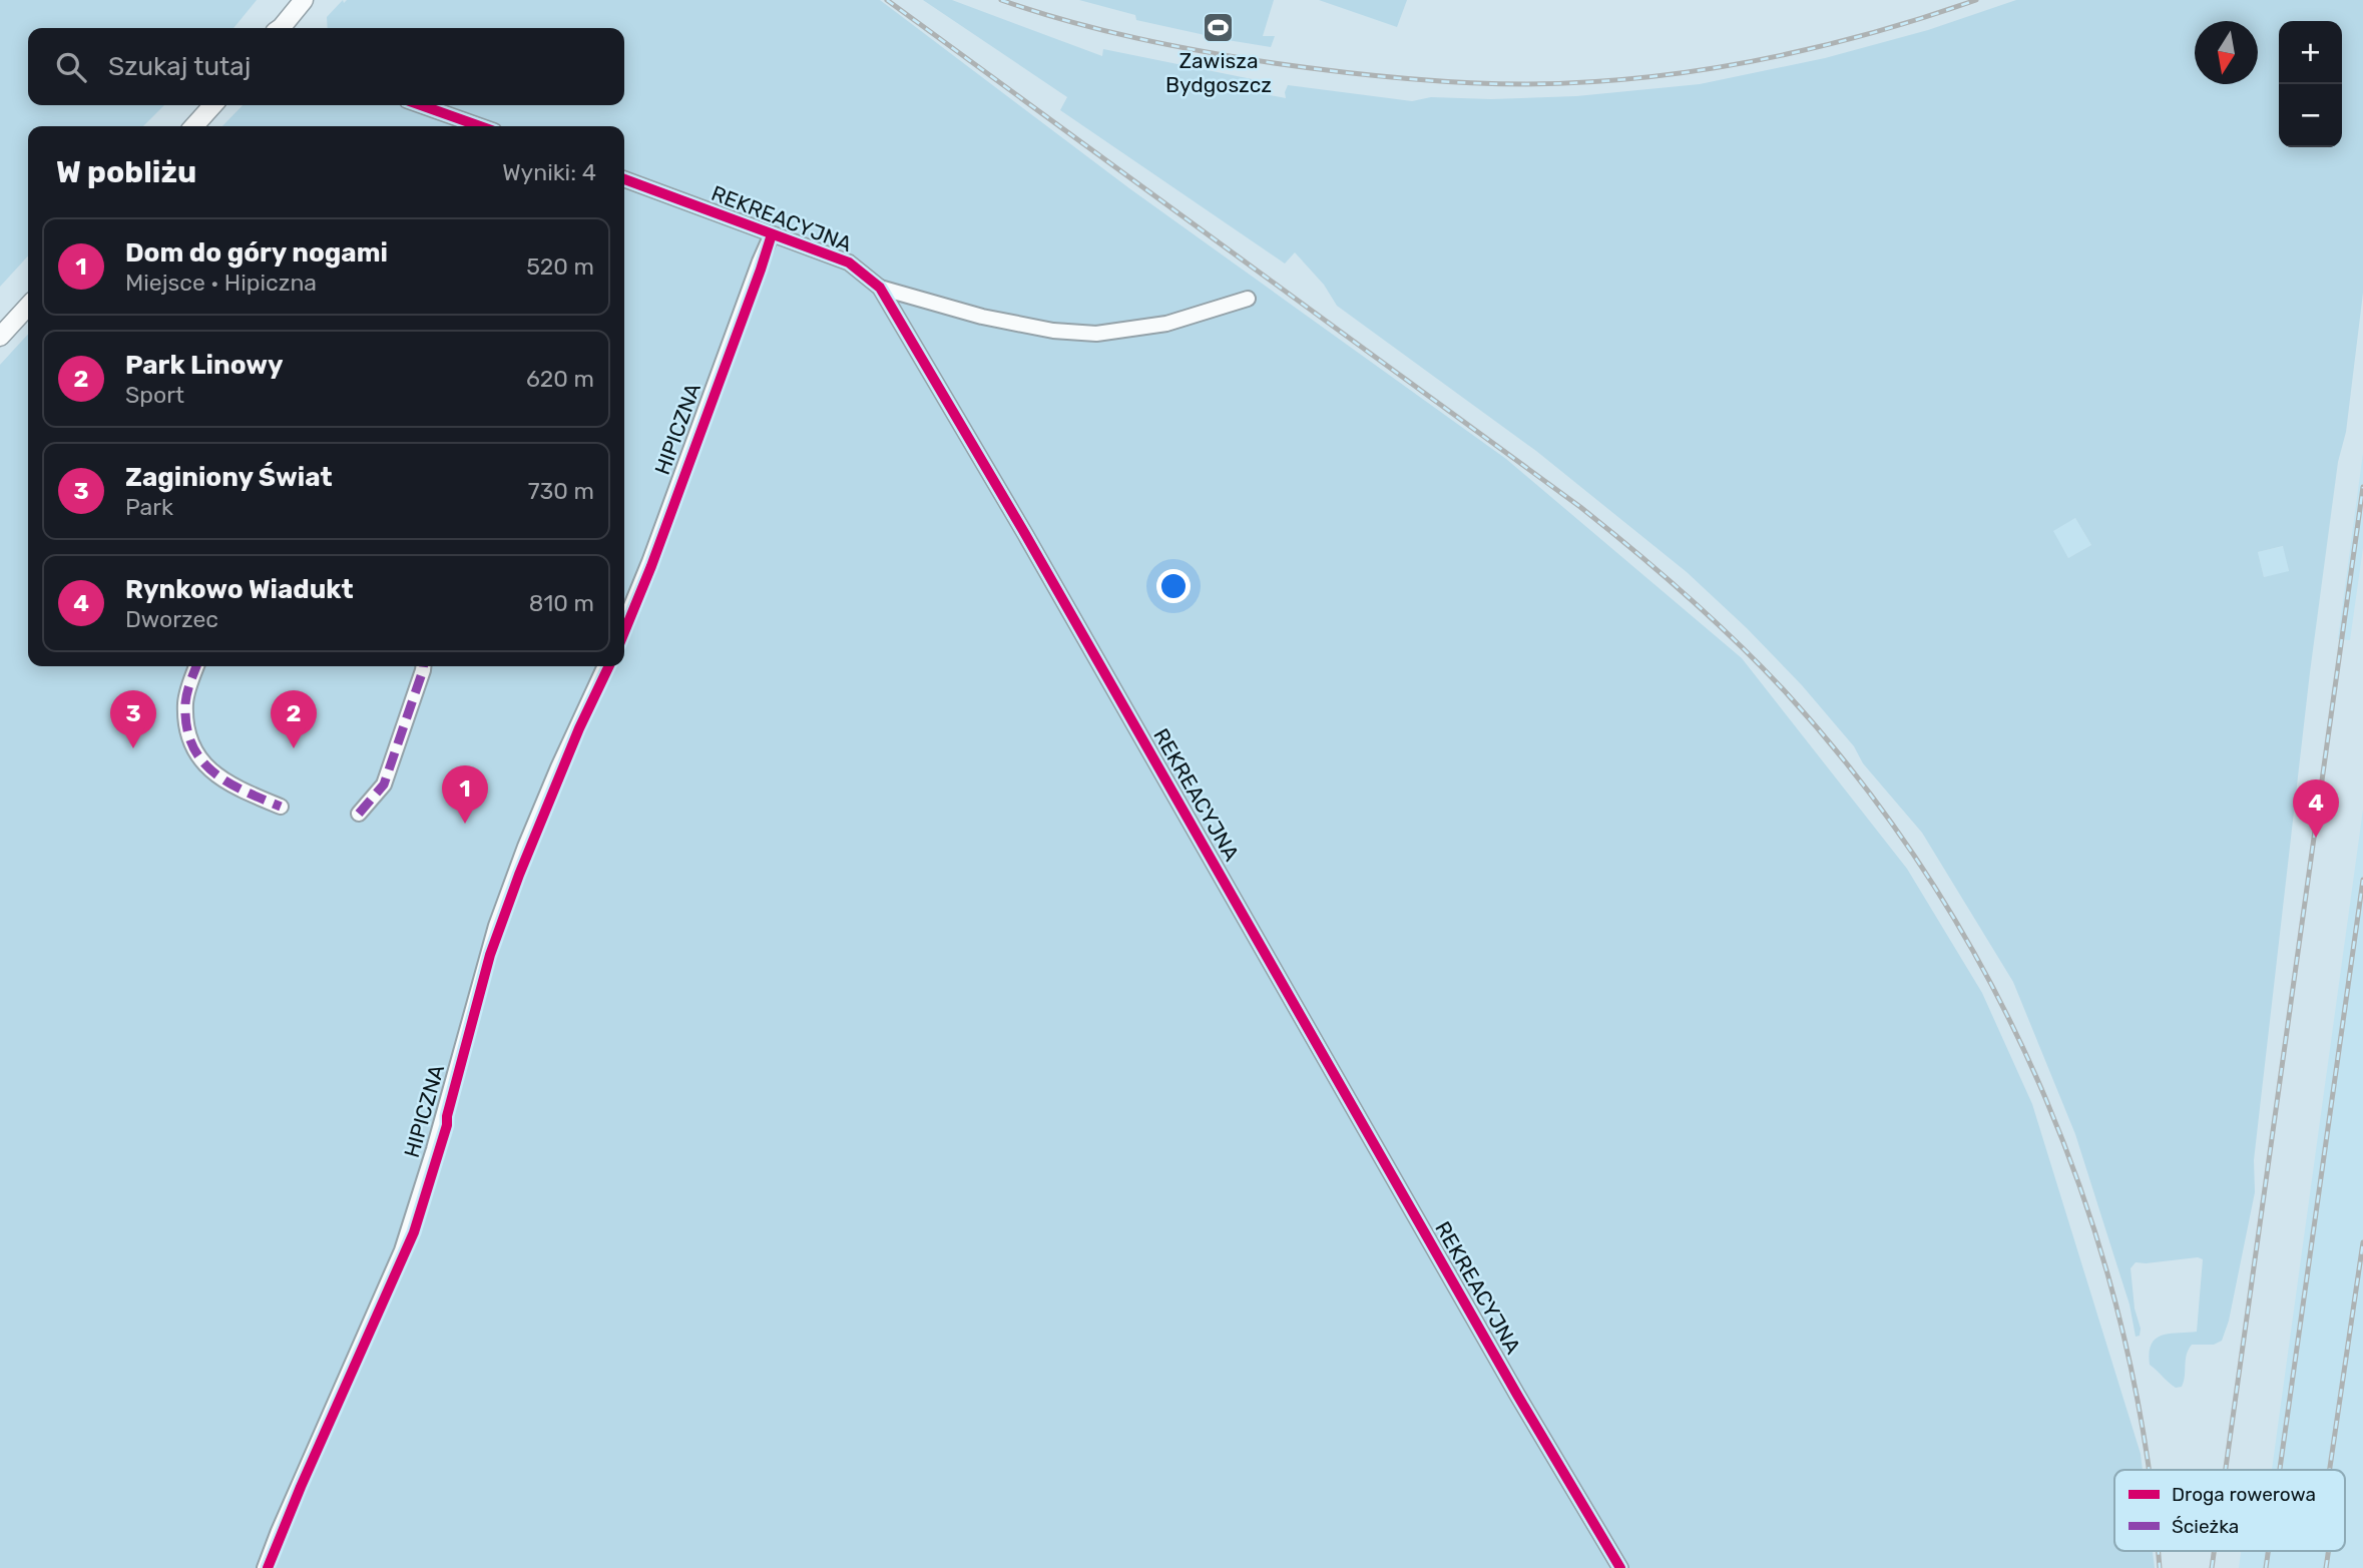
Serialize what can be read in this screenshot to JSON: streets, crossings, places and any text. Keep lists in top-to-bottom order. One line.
{"streets":{"street":["REKREACYJNA","HIPICZNA"]},"crossings":[["REKREACYJNA","HIPICZNA"]],"places":{"sports":["Zawisza Bydgoszcz"]},"legend":["Droga rowerowa","Ścieżka"],"north":"bottom","page":{"map_buttons":["+","−"],"search":"Szukaj tutaj","heading":["W pobliżu","Wyniki: 4"],"list":[{"mark":"1","name":"Dom do góry nogami","note":"Miejsce · Hipiczna","value":"520 m"},{"mark":"2","name":"Park Linowy","note":"Sport","value":"620 m"},{"mark":"3","name":"Zaginiony Świat","note":"Park","value":"730 m"},{"mark":"4","name":"Rynkowo Wiadukt","note":"Dworzec","value":"810 m"}],"pins":["2","3","1","4"]}}
